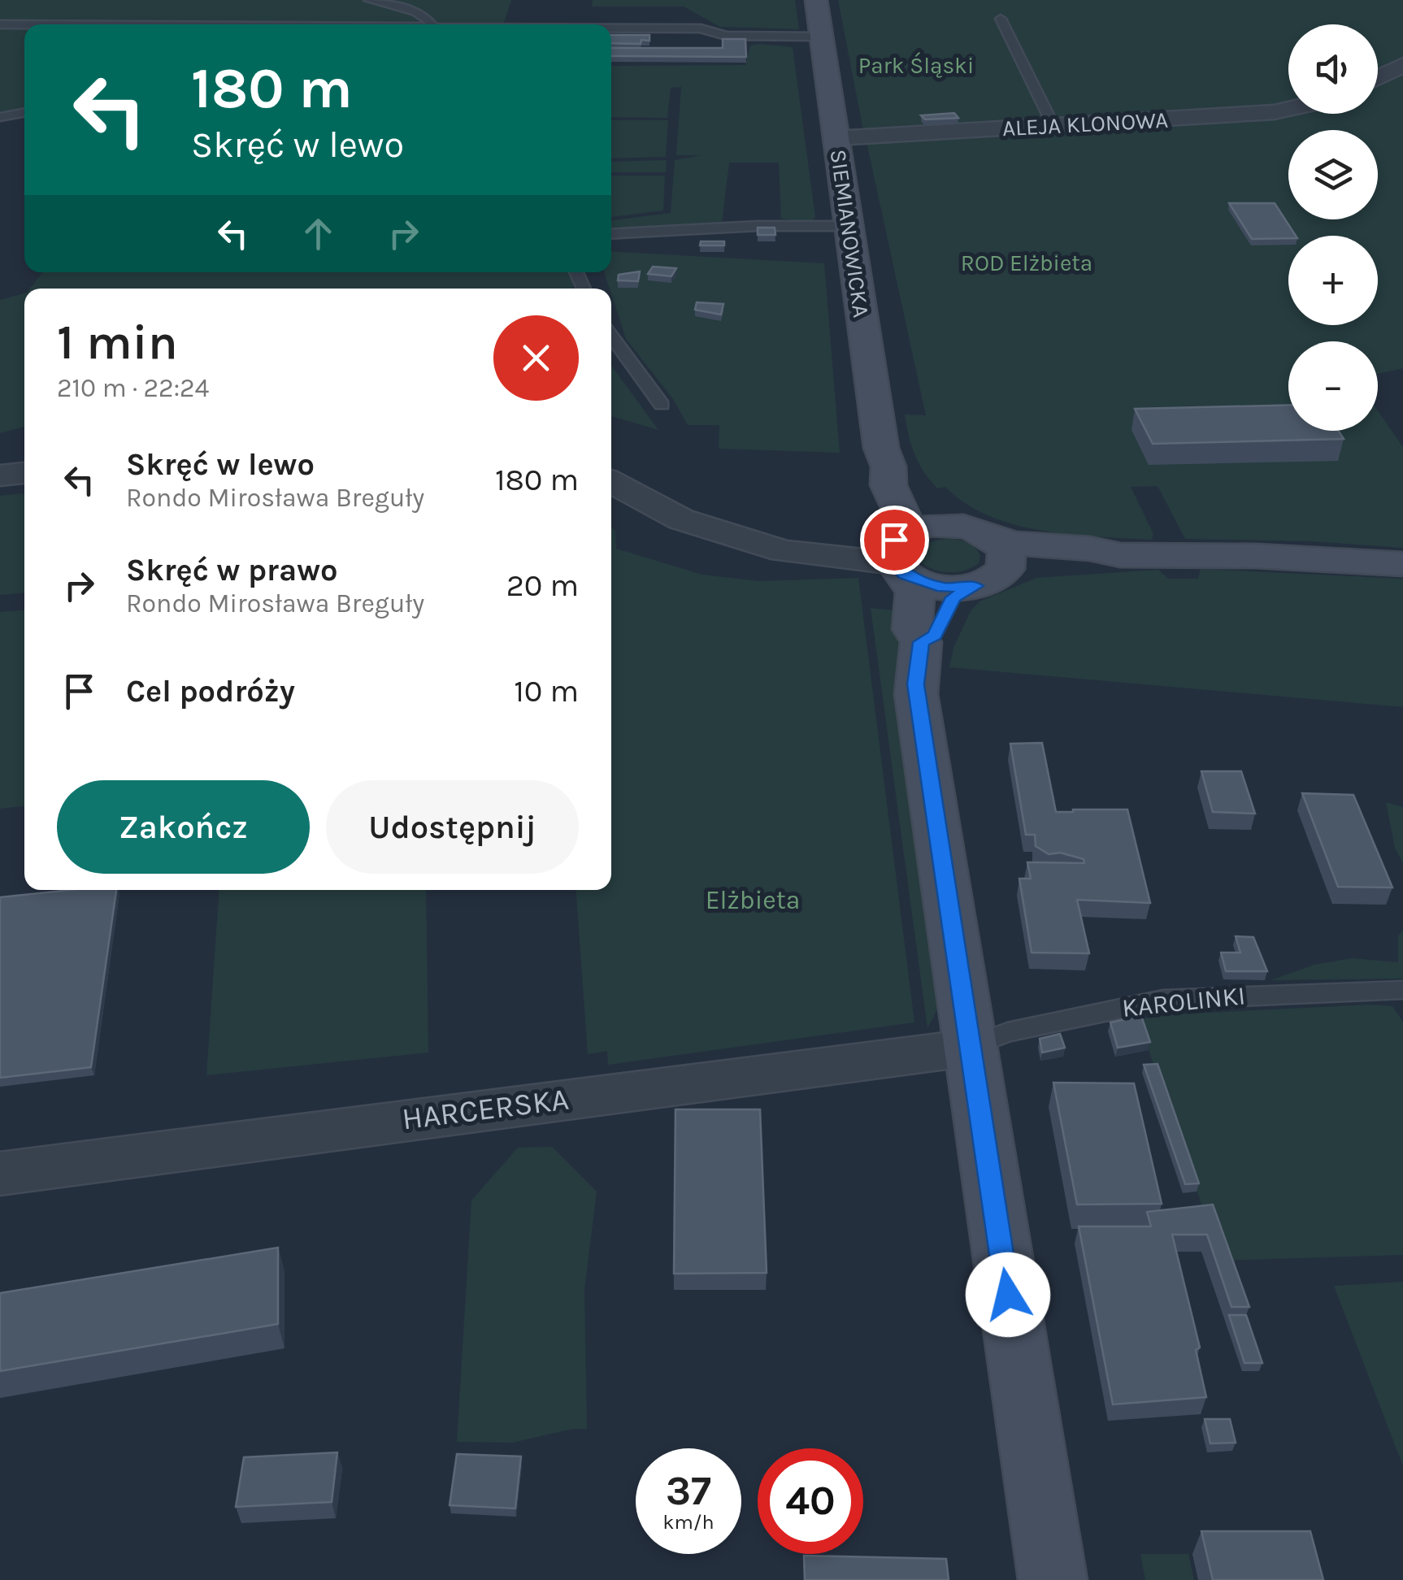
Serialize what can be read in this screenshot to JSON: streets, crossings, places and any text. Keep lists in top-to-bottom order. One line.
{"streets":{"street":["ALEJA KLONOWA","SIEMIANOWICKA","HARCERSKA"],"lane":["KAROLINKI"]},"crossings":[["ALEJA KLONOWA","SIEMIANOWICKA"],["SIEMIANOWICKA","KAROLINKI"],["SIEMIANOWICKA","HARCERSKA"],["KAROLINKI","HARCERSKA"]],"parks":["Park Śląski","ROD Elżbieta","Elżbieta"],"page":{"map_buttons":["+","−"],"turn":["180 m","Skręć w lewo"],"heading":["1 min","210 m · 22:24"],"list":[{"name":"Skręć w lewo","note":"Rondo Mirosława Breguły","value":"180 m"},{"name":"Skręć w prawo","note":"Rondo Mirosława Breguły","value":"20 m"},{"name":"Cel podróży","value":"10 m"}],"buttons":["Zakończ","Udostępnij"],"speed":"37 km/h","limit":"40"}}
